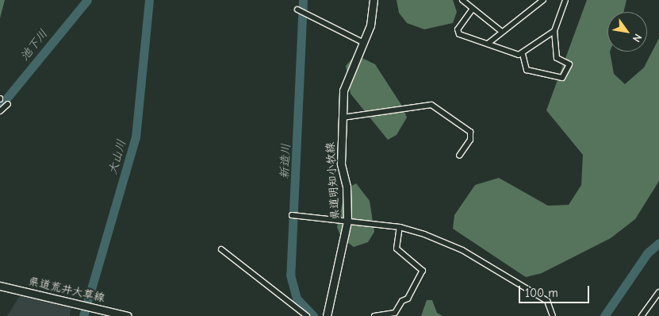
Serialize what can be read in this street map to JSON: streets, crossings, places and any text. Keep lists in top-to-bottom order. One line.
{"streets":{"main road":["県道明知小牧線","県道荒井大草線"]},"water":["池下川","大山川","新造川"],"scale_bar":"100 m","north":"bottom right"}
